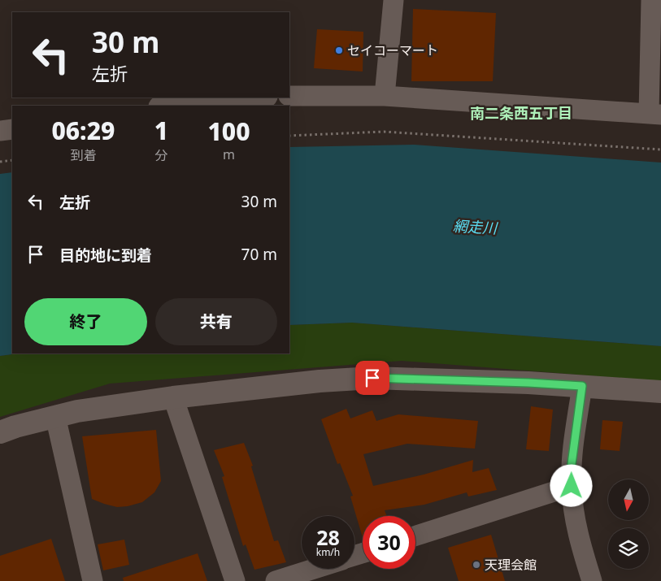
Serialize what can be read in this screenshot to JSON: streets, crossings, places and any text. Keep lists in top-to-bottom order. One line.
{"districts":["南二条西五丁目"],"water":["網走川"],"places":["セイコーマート","天理会館"],"north":"bottom","page":{"turn":["30 m","左折"],"eta":["06:29","到着","1","分","100","m"],"list":[{"name":"左折","value":"30 m"},{"name":"目的地に到着","value":"70 m"}],"buttons":["終了","共有"],"speed":"28 km/h","limit":"30"}}
